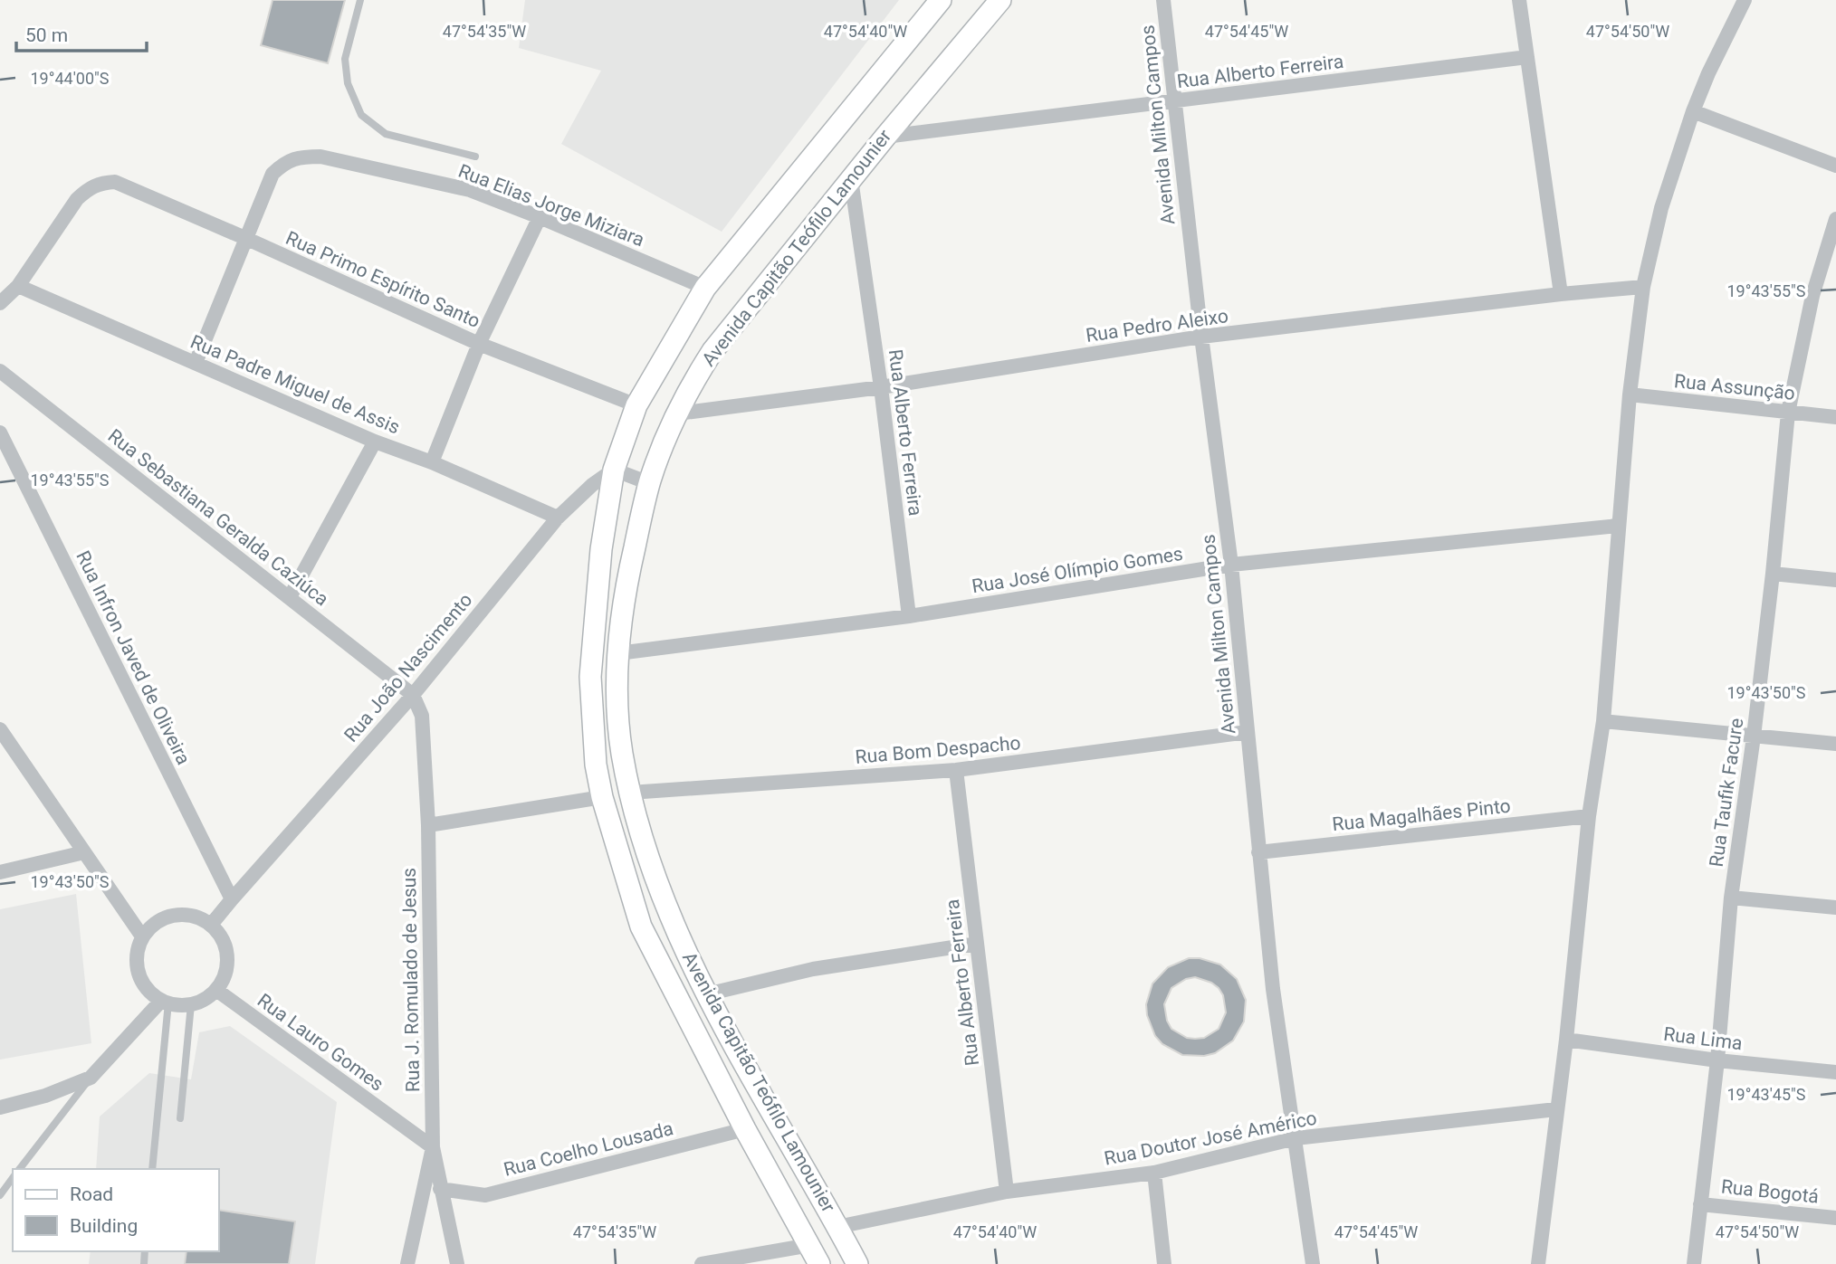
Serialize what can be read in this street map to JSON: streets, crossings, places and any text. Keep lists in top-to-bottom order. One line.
{"streets":{"main road":["Avenida Capitão Teófilo Lamounier"],"street":["Rua Alberto Ferreira","Avenida Milton Campos","Rua Elias Jorge Miziara","Rua Primo Espírito Santo","Rua Pedro Aleixo","Rua Padre Miguel de Assis","Rua Assunção","Rua Sebastiana Geralda Caziúca","Rua José Olímpio Gomes","Rua Infron Javed de Oliveira","Rua João Nascimento","Rua Bom Despacho","Rua Taufik Facure","Rua Magalhães Pinto","Rua J. Romulado de Jesus","Rua Lima","Rua Lauro Gomes","Rua Doutor José Américo","Rua Coelho Lousada","Rua Bogotá"]},"crossings":[["Rua Alberto Ferreira","Avenida Milton Campos"],["Rua Alberto Ferreira","Avenida Capitão Teófilo Lamounier"],["Rua Alberto Ferreira","Rua Pedro Aleixo"],["Rua Alberto Ferreira","Rua José Olímpio Gomes"],["Rua Alberto Ferreira","Rua Bom Despacho"],["Rua Alberto Ferreira","Rua Doutor José Américo"],["Avenida Milton Campos","Rua Pedro Aleixo"],["Avenida Milton Campos","Rua José Olímpio Gomes"],["Avenida Milton Campos","Rua Bom Despacho"],["Avenida Milton Campos","Rua Magalhães Pinto"],["Avenida Milton Campos","Rua Doutor José Américo"],["Rua Elias Jorge Miziara","Avenida Capitão Teófilo Lamounier"],["Rua Elias Jorge Miziara","Rua Primo Espírito Santo"],["Avenida Capitão Teófilo Lamounier","Rua Primo Espírito Santo"],["Avenida Capitão Teófilo Lamounier","Rua Pedro Aleixo"],["Avenida Capitão Teófilo Lamounier","Rua José Olímpio Gomes"],["Avenida Capitão Teófilo Lamounier","Rua João Nascimento"],["Avenida Capitão Teófilo Lamounier","Rua Bom Despacho"],["Avenida Capitão Teófilo Lamounier","Rua Doutor José Américo"],["Avenida Capitão Teófilo Lamounier","Rua Coelho Lousada"],["Rua Primo Espírito Santo","Rua Padre Miguel de Assis"],["Rua Padre Miguel de Assis","Rua João Nascimento"],["Rua Assunção","Rua Taufik Facure"],["Rua Sebastiana Geralda Caziúca","Rua João Nascimento"],["Rua Sebastiana Geralda Caziúca","Rua J. Romulado de Jesus"],["Rua Infron Javed de Oliveira","Rua João Nascimento"],["Rua João Nascimento","Rua J. Romulado de Jesus"],["Rua João Nascimento","Rua Lauro Gomes"],["Rua Taufik Facure","Rua Lima"],["Rua Taufik Facure","Rua Bogotá"],["Rua J. Romulado de Jesus","Rua Lauro Gomes"],["Rua J. Romulado de Jesus","Rua Coelho Lousada"]],"legend":["Road","Building"],"scale_bar":"50 m","coordinates":["47°54'35\"W","47°54'40\"W","47°54'45\"W","47°54'50\"W","19°44'00\"S","19°43'55\"S","19°43'50\"S","19°43'45\"S"]}
